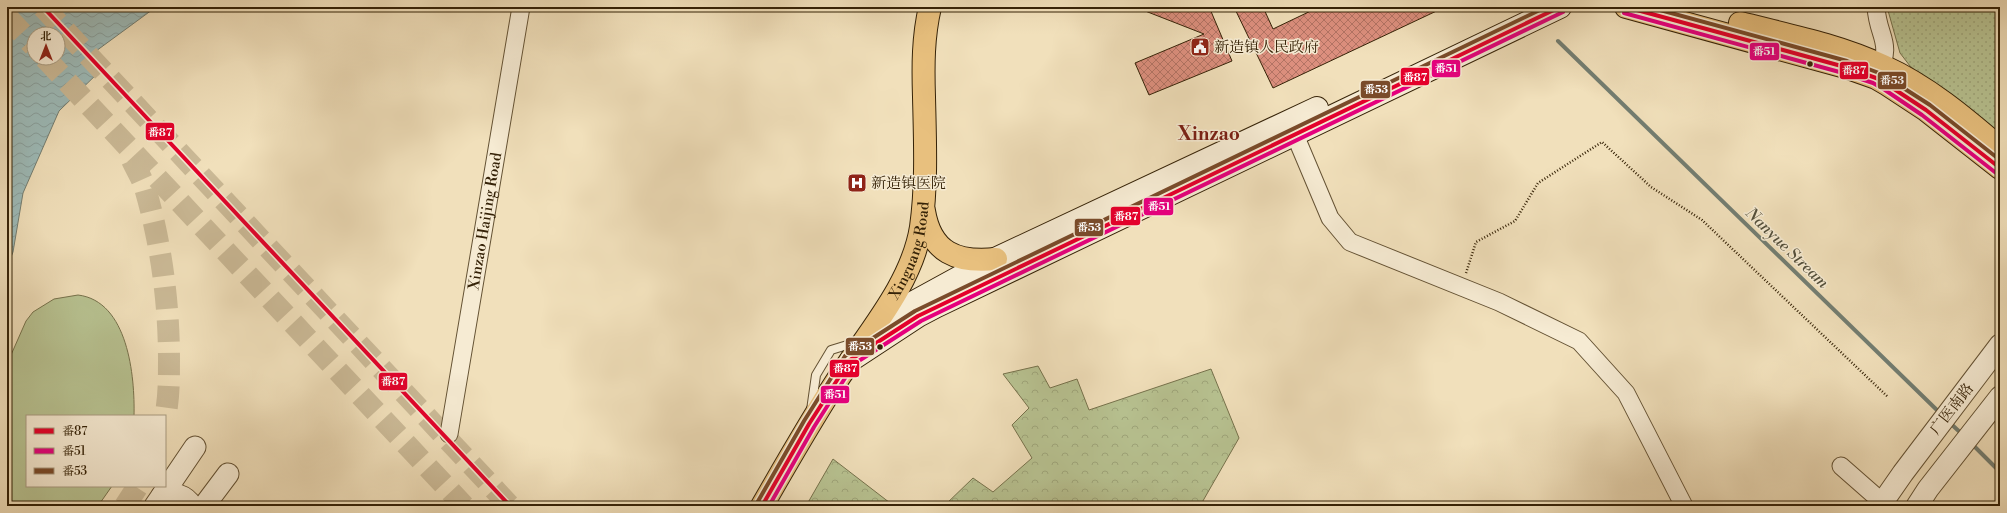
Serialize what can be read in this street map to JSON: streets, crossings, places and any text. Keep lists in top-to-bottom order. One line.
{"streets":{"main road":["Xinguang Road"],"street":["Xinzao Haijing Road","广医南路"]},"districts":["Xinzao"],"water":["Nanyue Stream"],"places":{"public building":["新造镇人民政府"],"hospital":["新造镇医院"]},"lines":["transit line 番87","transit line 番53","transit line 番51"],"legend":["番87","番51","番53"],"north":"top"}
